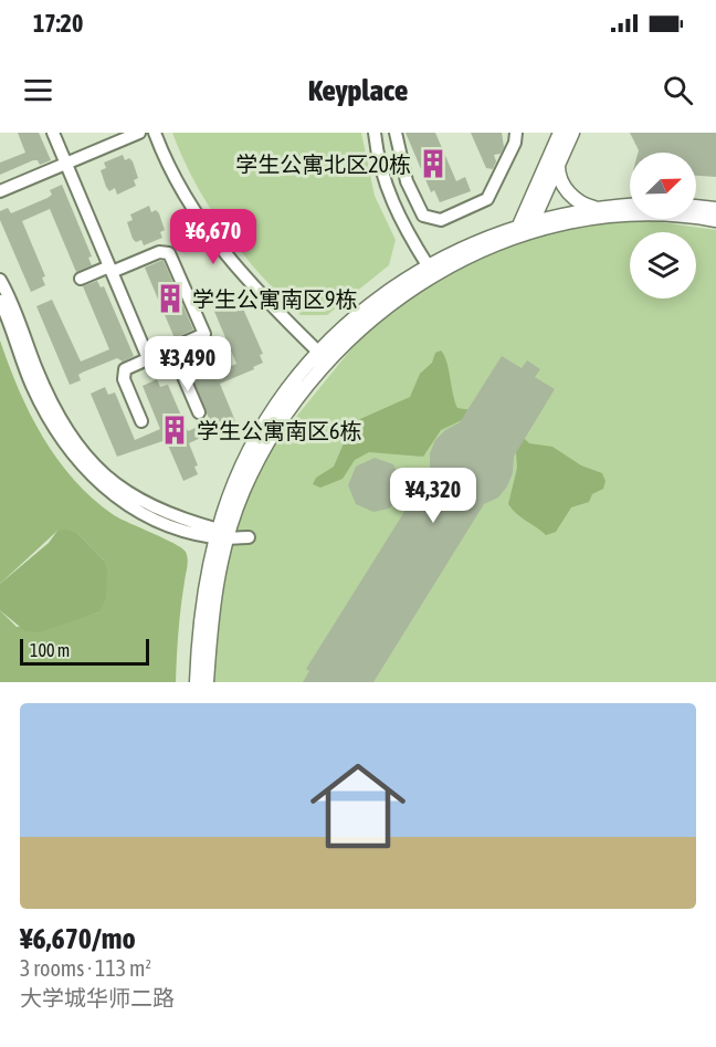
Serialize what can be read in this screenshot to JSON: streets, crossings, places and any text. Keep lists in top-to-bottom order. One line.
{"places":{"building":["学生公寓北区20栋","学生公寓南区9栋","学生公寓南区6栋"]},"scale_bar":"100 m","north":"top right","page":{"status":"17:20","header":"Keyplace","price":["¥6,670","¥3,490","¥4,320"],"scale":"100 m","list":[{"name":"¥6,670/mo","note":"3 rooms · 113 m² · 大学城华师二路"}]}}
